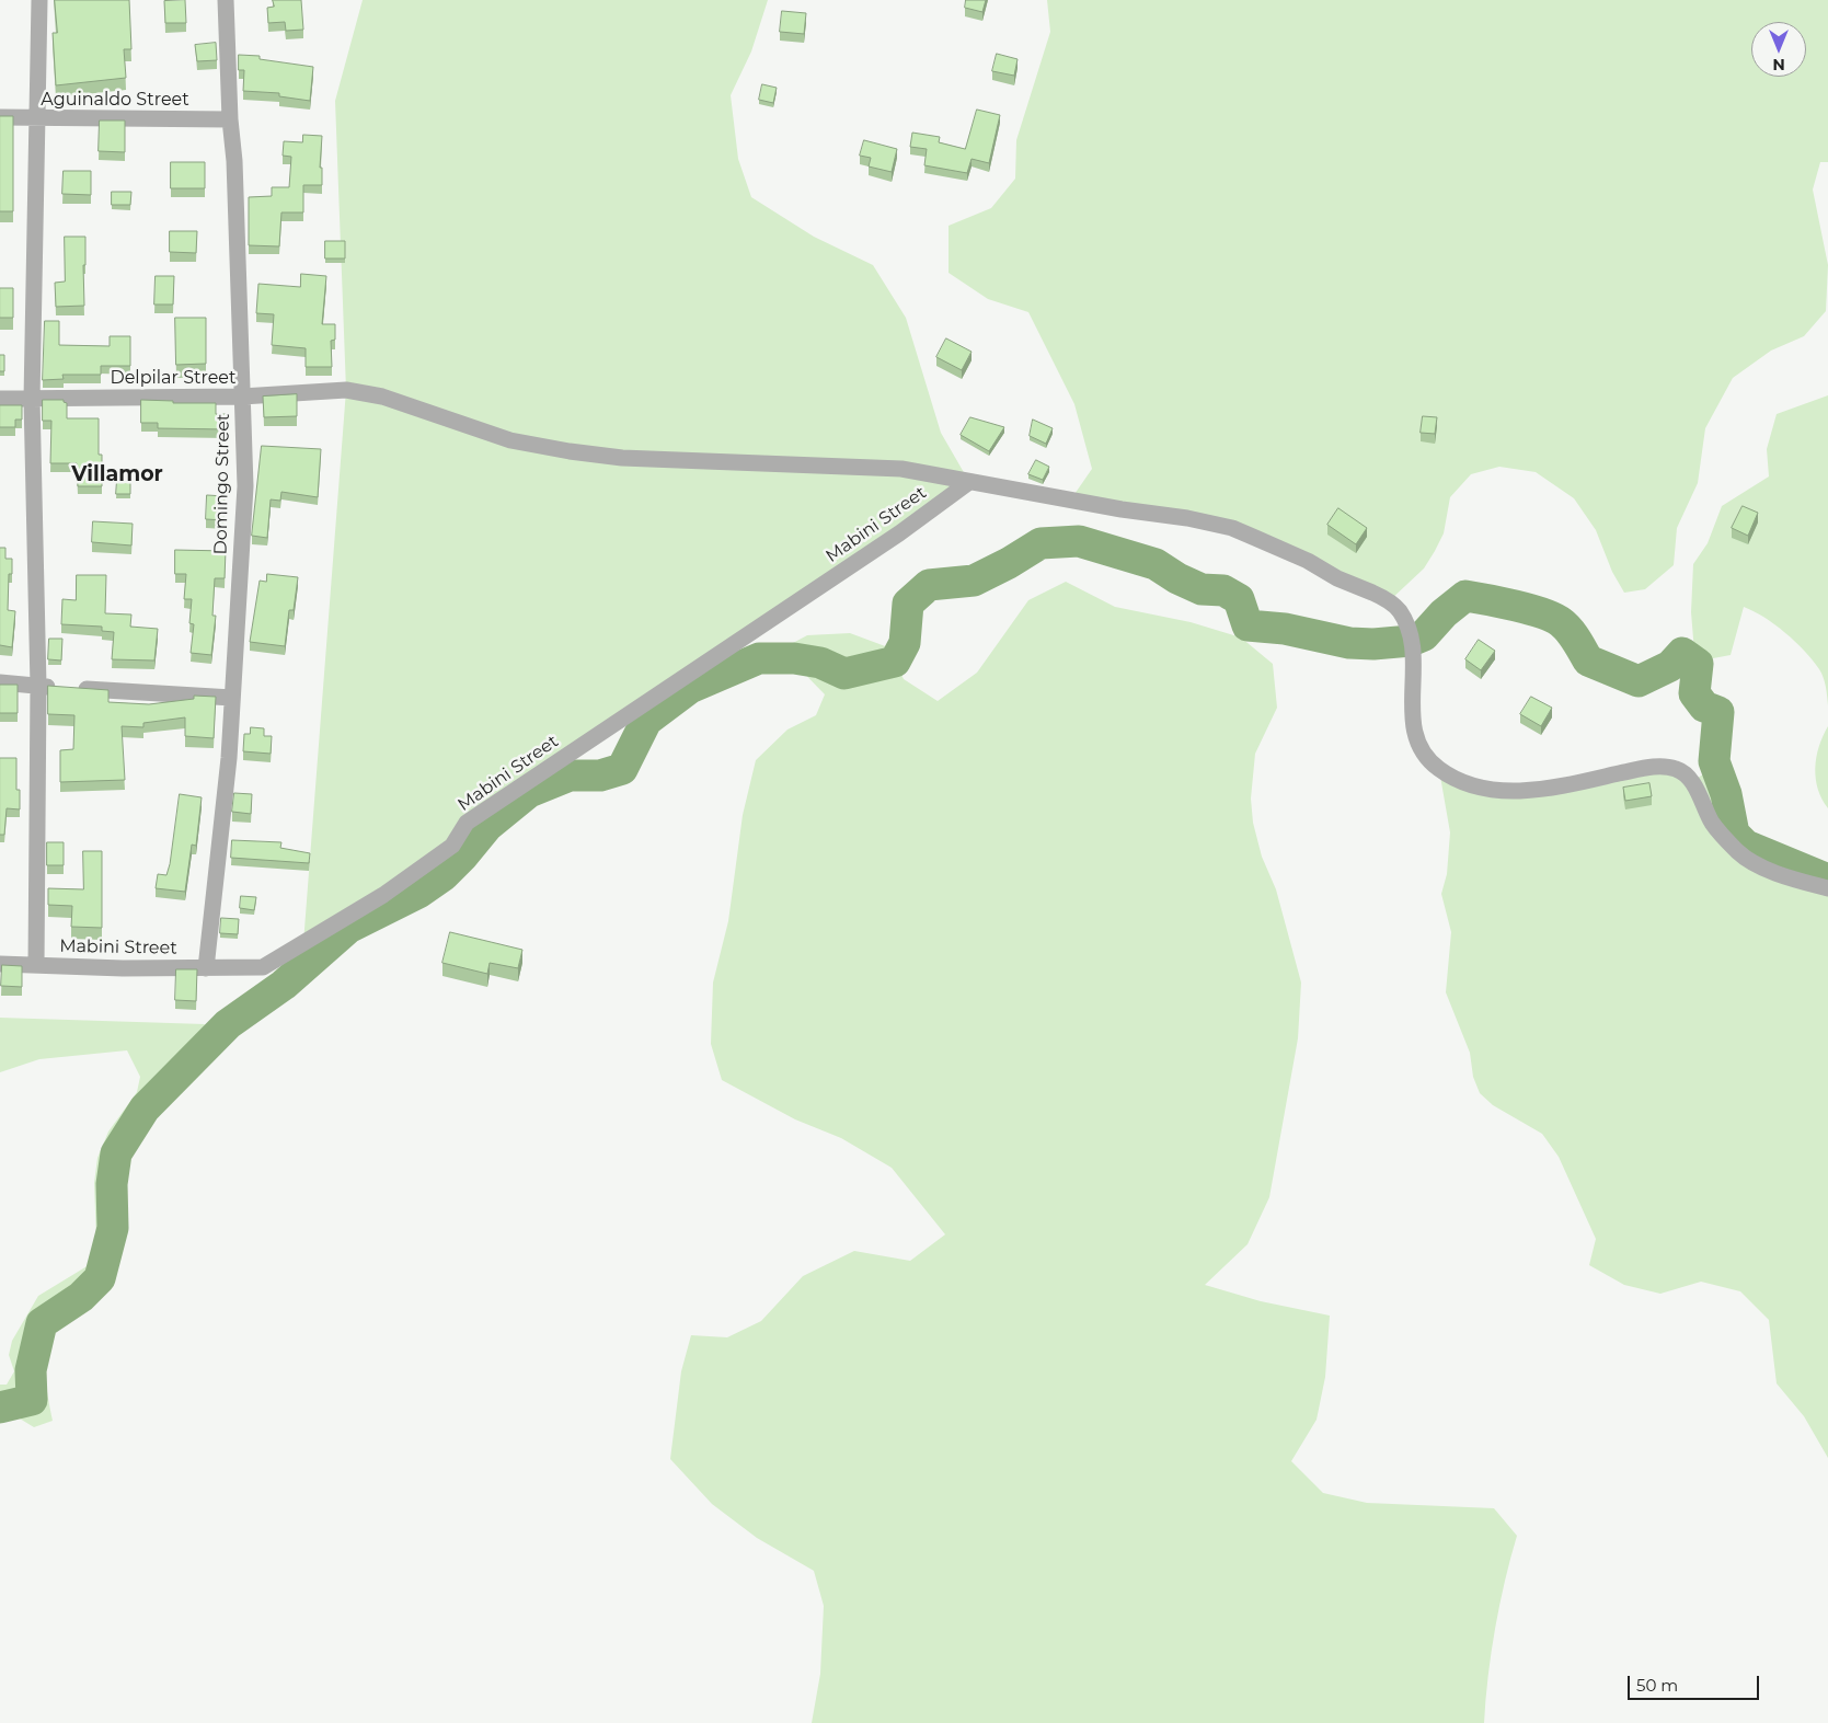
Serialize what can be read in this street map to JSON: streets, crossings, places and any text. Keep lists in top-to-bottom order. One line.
{"streets":{"street":["Aguinaldo Street","Delpilar Street","Domingo Street","Mabini Street"]},"crossings":[["Aguinaldo Street","Domingo Street"],["Delpilar Street","Domingo Street"],["Delpilar Street","Mabini Street"],["Domingo Street","Mabini Street"]],"districts":["Villamor"],"scale_bar":"50 m","north":"bottom"}
